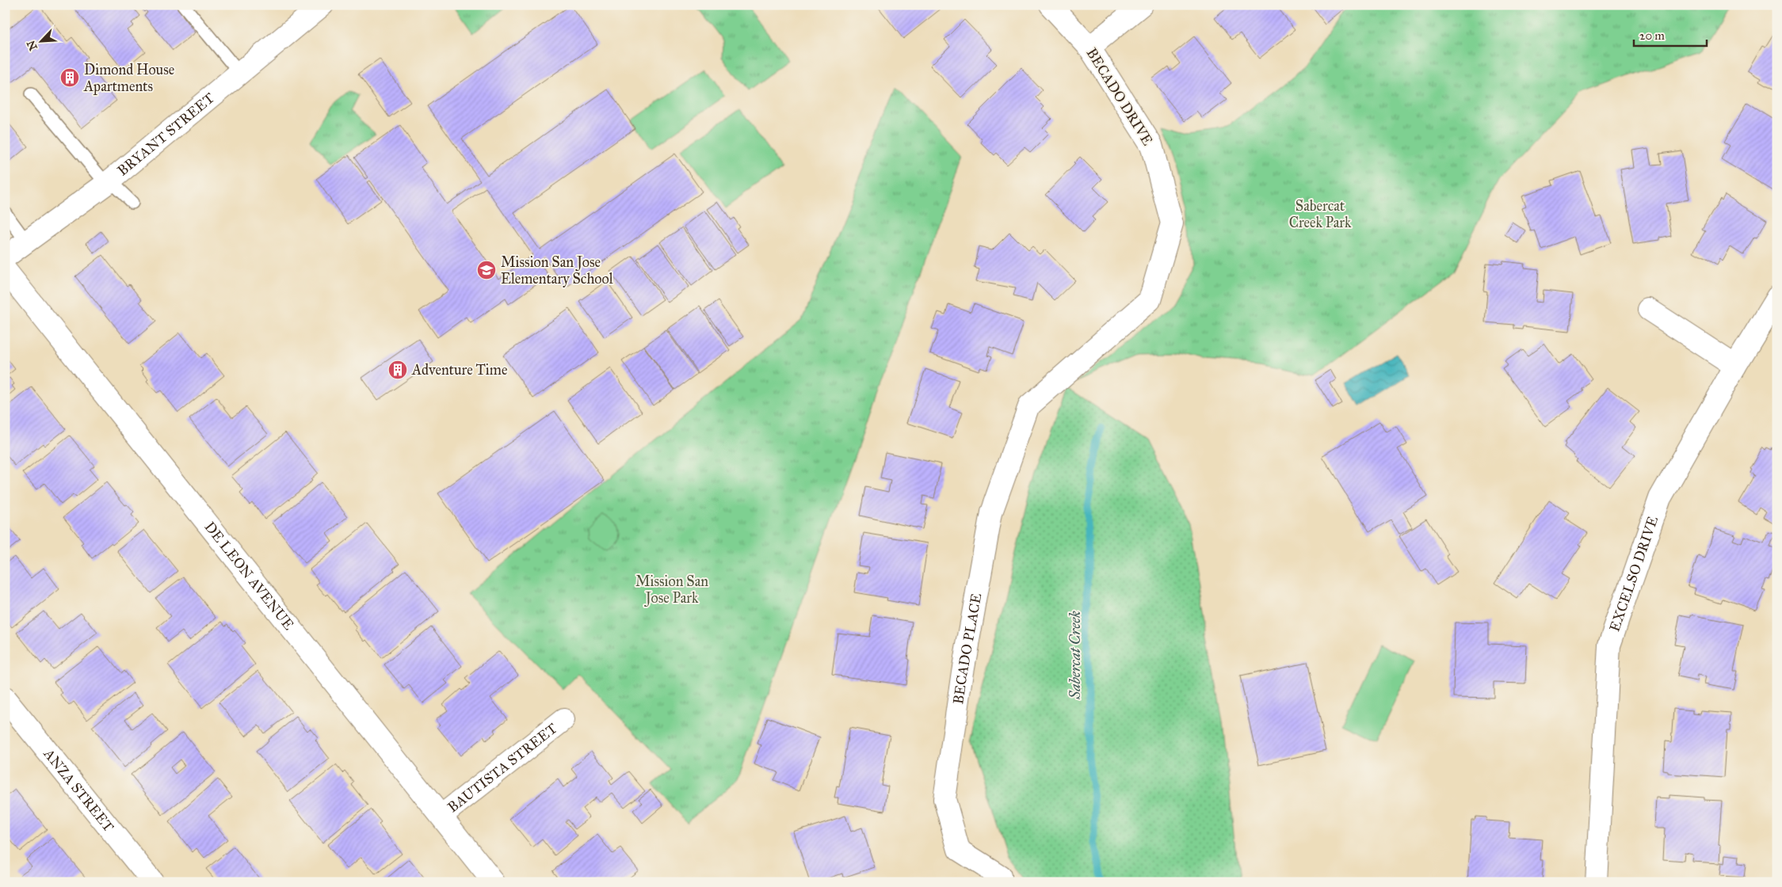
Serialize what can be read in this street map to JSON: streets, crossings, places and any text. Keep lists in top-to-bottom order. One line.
{"streets":{"street":["BECADO DRIVE","BRYANT STREET","EXCELSO DRIVE","DE LEON AVENUE","BECADO PLACE","BAUTISTA STREET","ANZA STREET"]},"crossings":[["BECADO DRIVE","BECADO PLACE"],["DE LEON AVENUE","BAUTISTA STREET"]],"water":["Sabercat Creek"],"parks":["Sabercat Creek Park","Mission San Jose Park"],"places":{"building":["Dimond House Apartments","Adventure Time"],"school or university":["Mission San Jose Elementary School"]},"scale_bar":"20 m","north":"bottom left"}
